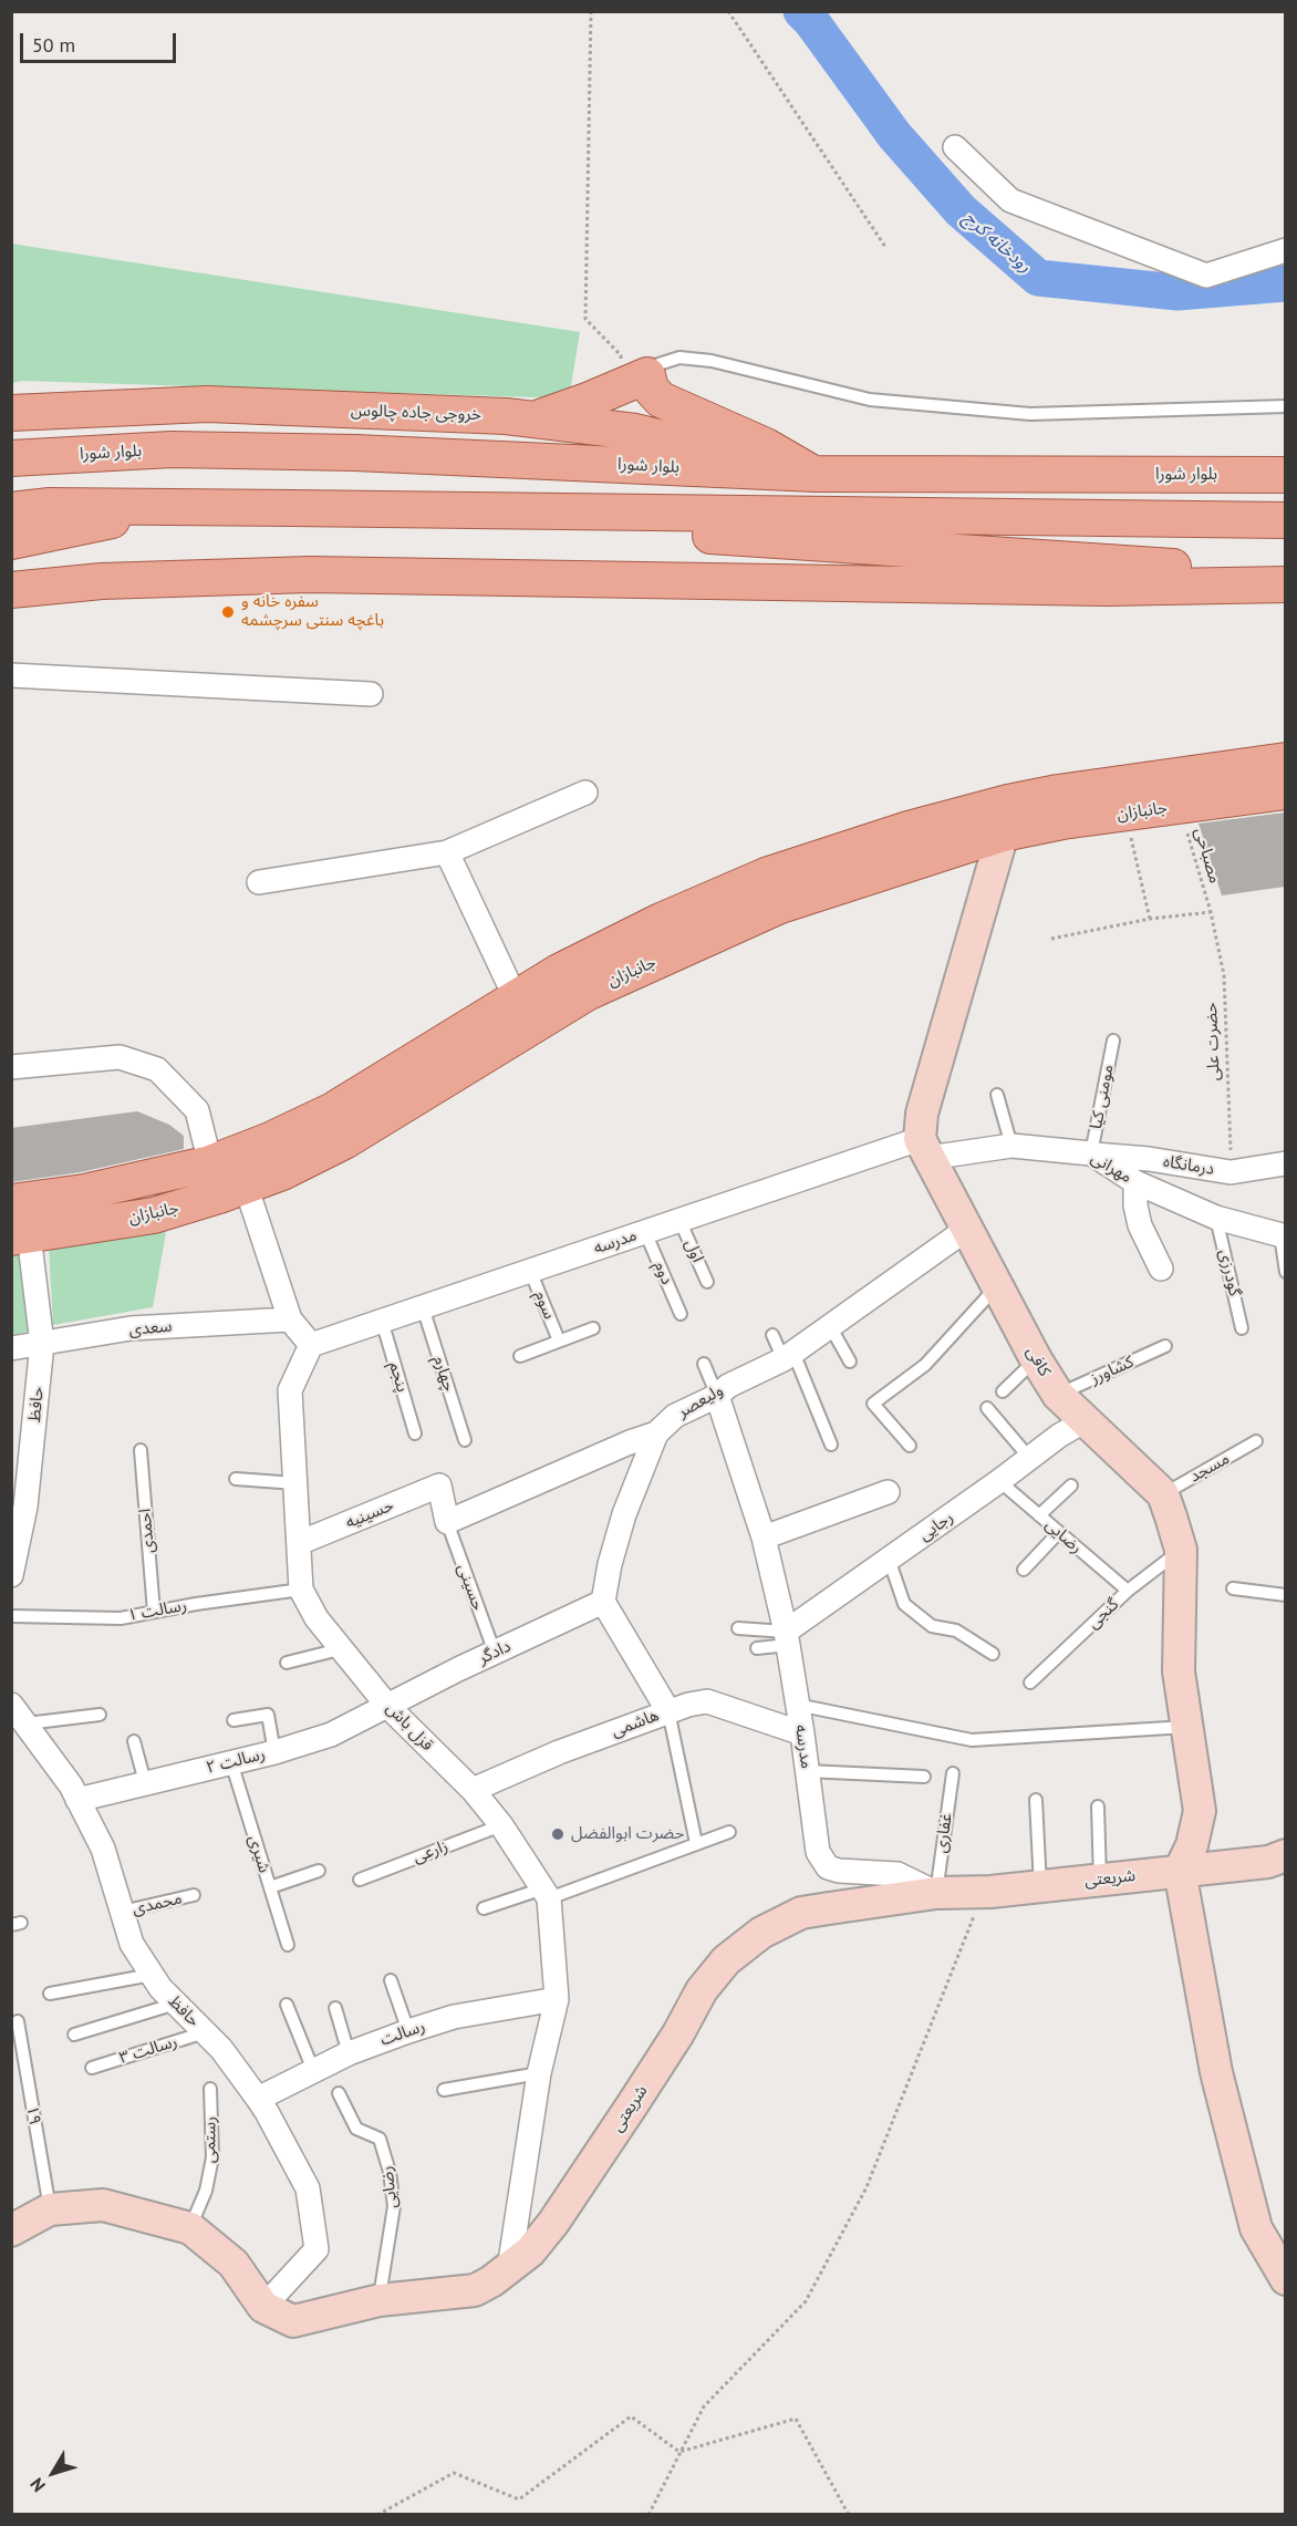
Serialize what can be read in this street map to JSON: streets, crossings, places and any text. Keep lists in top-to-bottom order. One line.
{"streets":{"main road":["خروجی جاده چالوس","بلوار شورا","جانبازان"],"street":["درمانگاه","مهرانی","مدرسه","سعدی","کافی","ولیعصر","حافظ","حسینیه","رجایی","دادگر","هاشمی","قزل باش","رسالت ۲","شریعتی","رسالت"],"lane":["مومنی کیا","اول","دوم","گودرزی","سوم","کشاورز","چهارم","پنجم","مسجد","احمدی","رضایی","حسینی","رسالت ۱","گنجی","غفاری","زارعی","شیری","محمدی","رسالت ۳","۱۹","رستمی"],"path":["مصباحی","حضرت علی"]},"crossings":[["خروجی جاده چالوس","بلوار شورا"],["جانبازان","مصباحی"],["جانبازان","حافظ"],["مصباحی","حضرت علی"],["حضرت علی","درمانگاه"],["مومنی کیا","درمانگاه"],["مومنی کیا","مهرانی"],["درمانگاه","مهرانی"],["مهرانی","مدرسه"],["مهرانی","گودرزی"],["مهرانی","کافی"],["مدرسه","اول"],["مدرسه","دوم"],["مدرسه","سوم"],["مدرسه","کافی"],["مدرسه","چهارم"],["مدرسه","پنجم"],["مدرسه","ولیعصر"],["مدرسه","رجایی"],["مدرسه","هاشمی"],["مدرسه","قزل باش"],["مدرسه","غفاری"],["مدرسه","شریعتی"],["سعدی","حافظ"],["کافی","کشاورز"],["کافی","ولیعصر"],["کافی","مسجد"],["کافی","رجایی"],["کافی","گنجی"],["کافی","شریعتی"],["ولیعصر","دادگر"],["حافظ","رسالت ۲"],["حافظ","شریعتی"],["حافظ","محمدی"],["حافظ","رسالت"],["حافظ","رسالت ۳"],["حسینیه","حسینی"],["حسینیه","قزل باش"],["رجایی","رضایی"],["احمدی","رسالت ۱"],["رضایی","گنجی"],["رضایی","شریعتی"],["حسینی","دادگر"],["رسالت ۱","قزل باش"],["دادگر","قزل باش"],["دادگر","رسالت ۲"],["هاشمی","قزل باش"],["قزل باش","رسالت ۲"],["قزل باش","زارعی"],["قزل باش","شریعتی"],["قزل باش","رسالت"],["رسالت ۲","شیری"],["غفاری","شریعتی"]],"water":["رودخانه کرج"],"places":["سفره خانه و باغچه سنتی سرچشمه","حضرت ابوالفضل"],"scale_bar":"50 m","north":"bottom left"}
